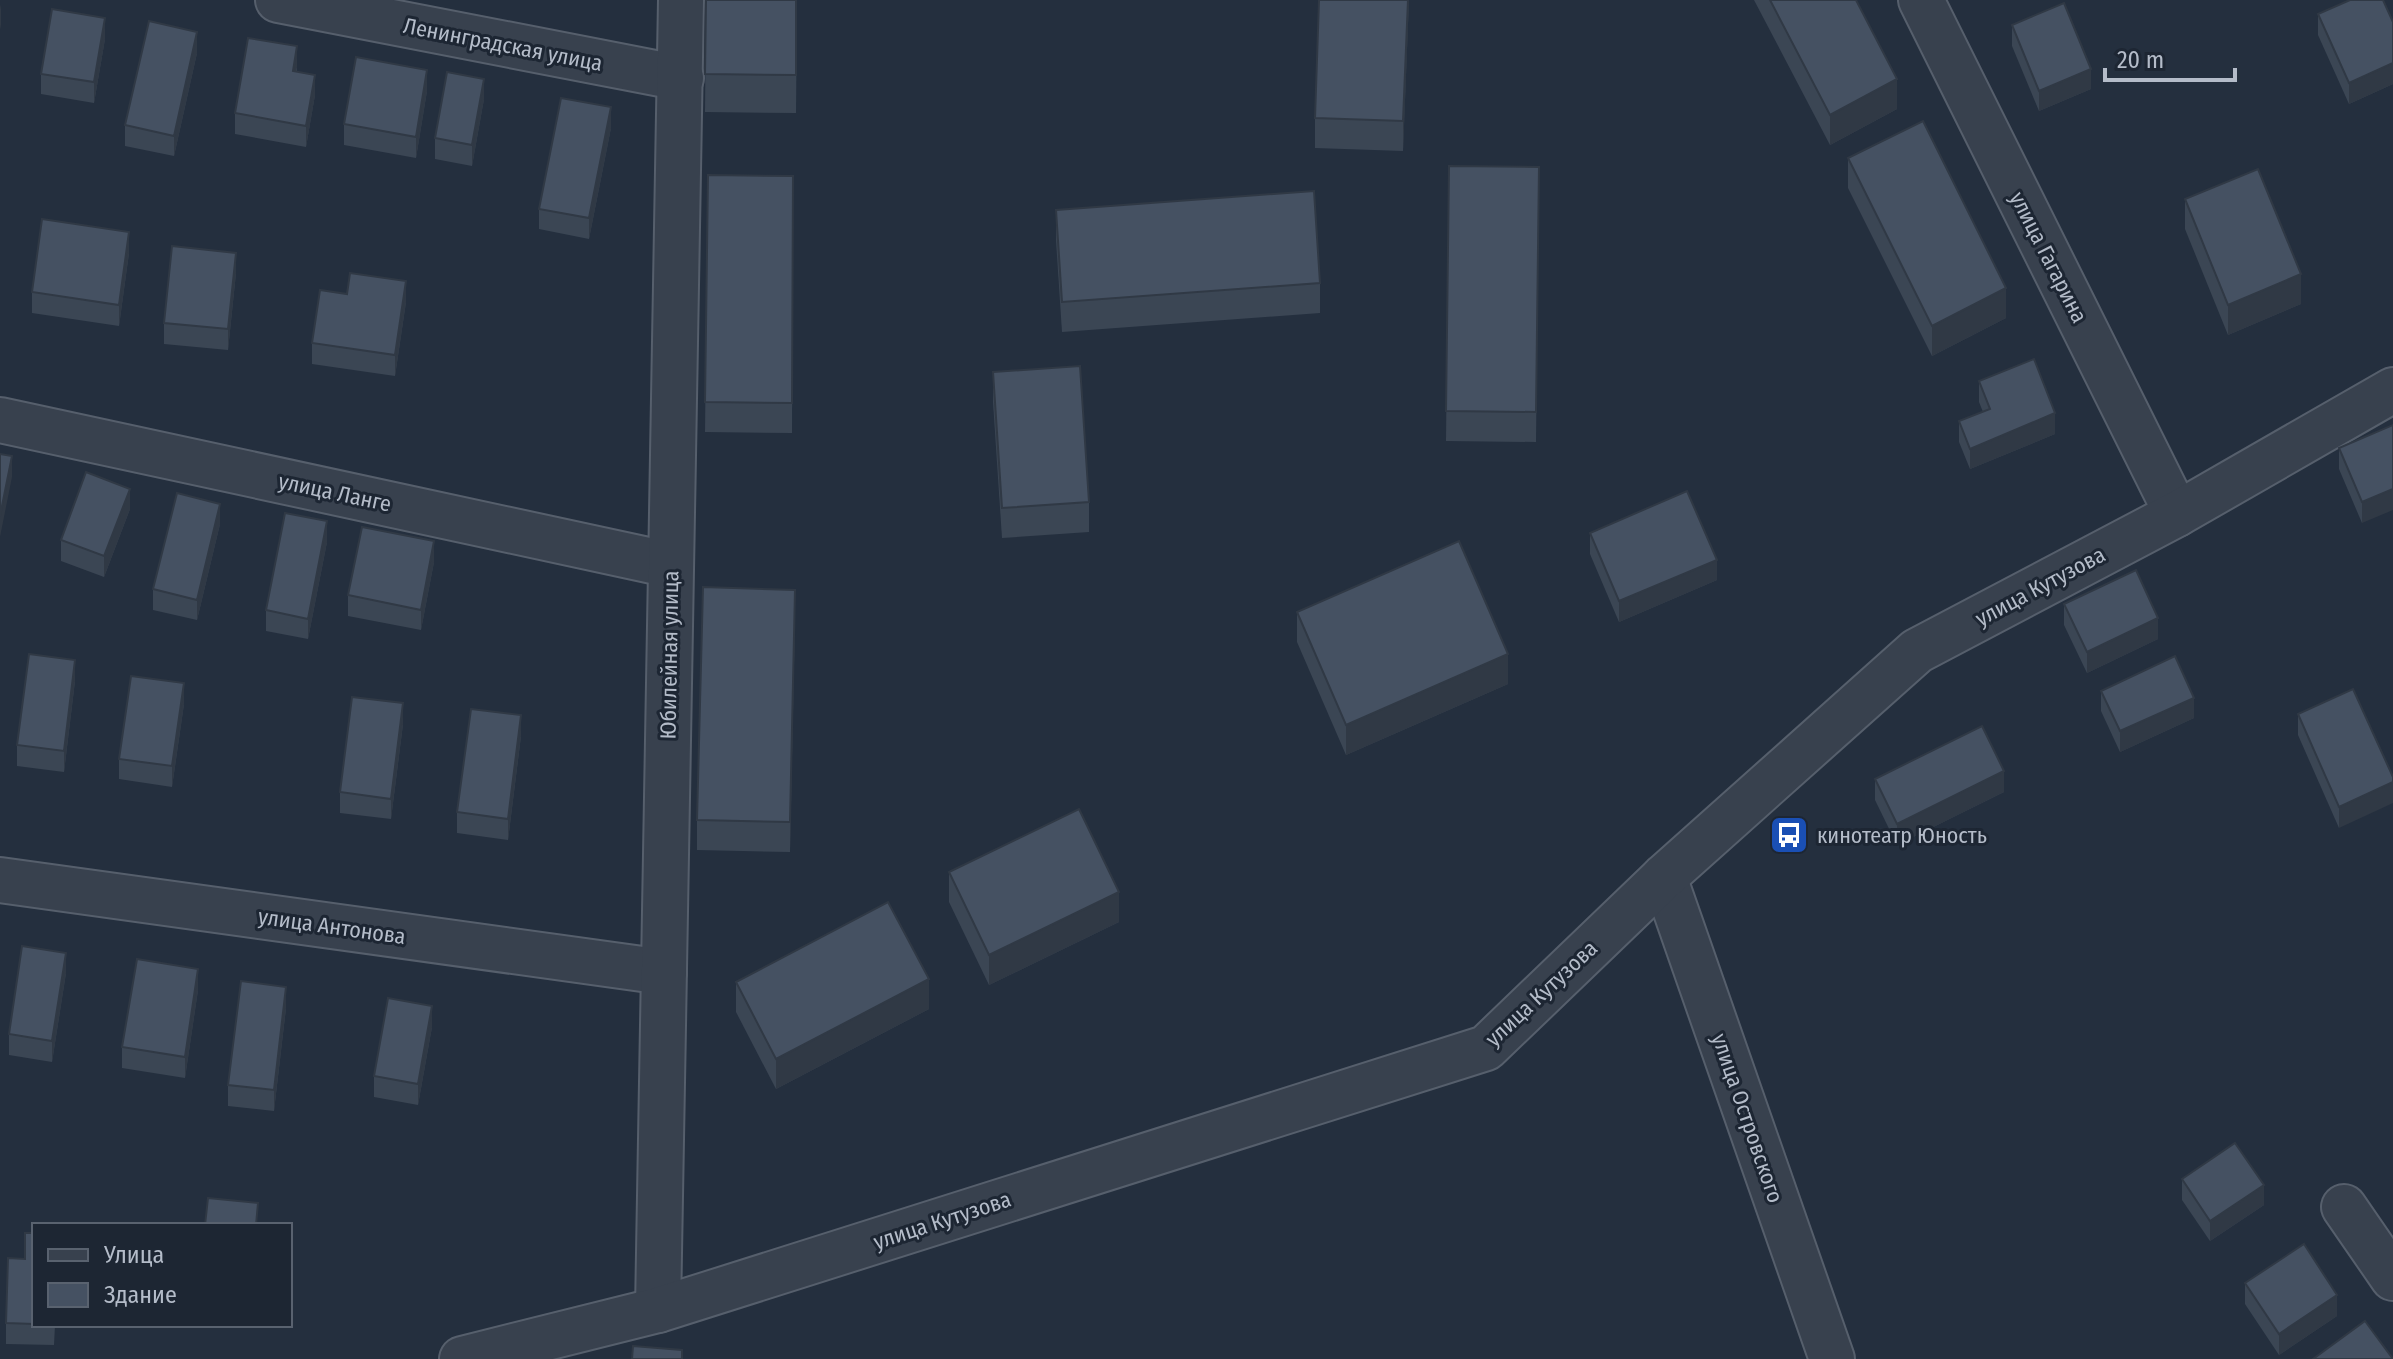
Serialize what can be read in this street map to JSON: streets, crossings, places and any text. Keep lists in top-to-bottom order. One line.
{"streets":{"street":["Ленинградская улица","улица Гагарина","улица Ланге","улица Кутузова","Юбилейная улица","улица Антонова","улица Островского"]},"crossings":[["Ленинградская улица","Юбилейная улица"],["улица Гагарина","улица Кутузова"],["улица Ланге","Юбилейная улица"],["улица Кутузова","Юбилейная улица"],["улица Кутузова","улица Островского"],["Юбилейная улица","улица Антонова"]],"places":{"bus stop":["кинотеатр Юность"]},"legend":["Улица","Здание"],"scale_bar":"20 m"}
